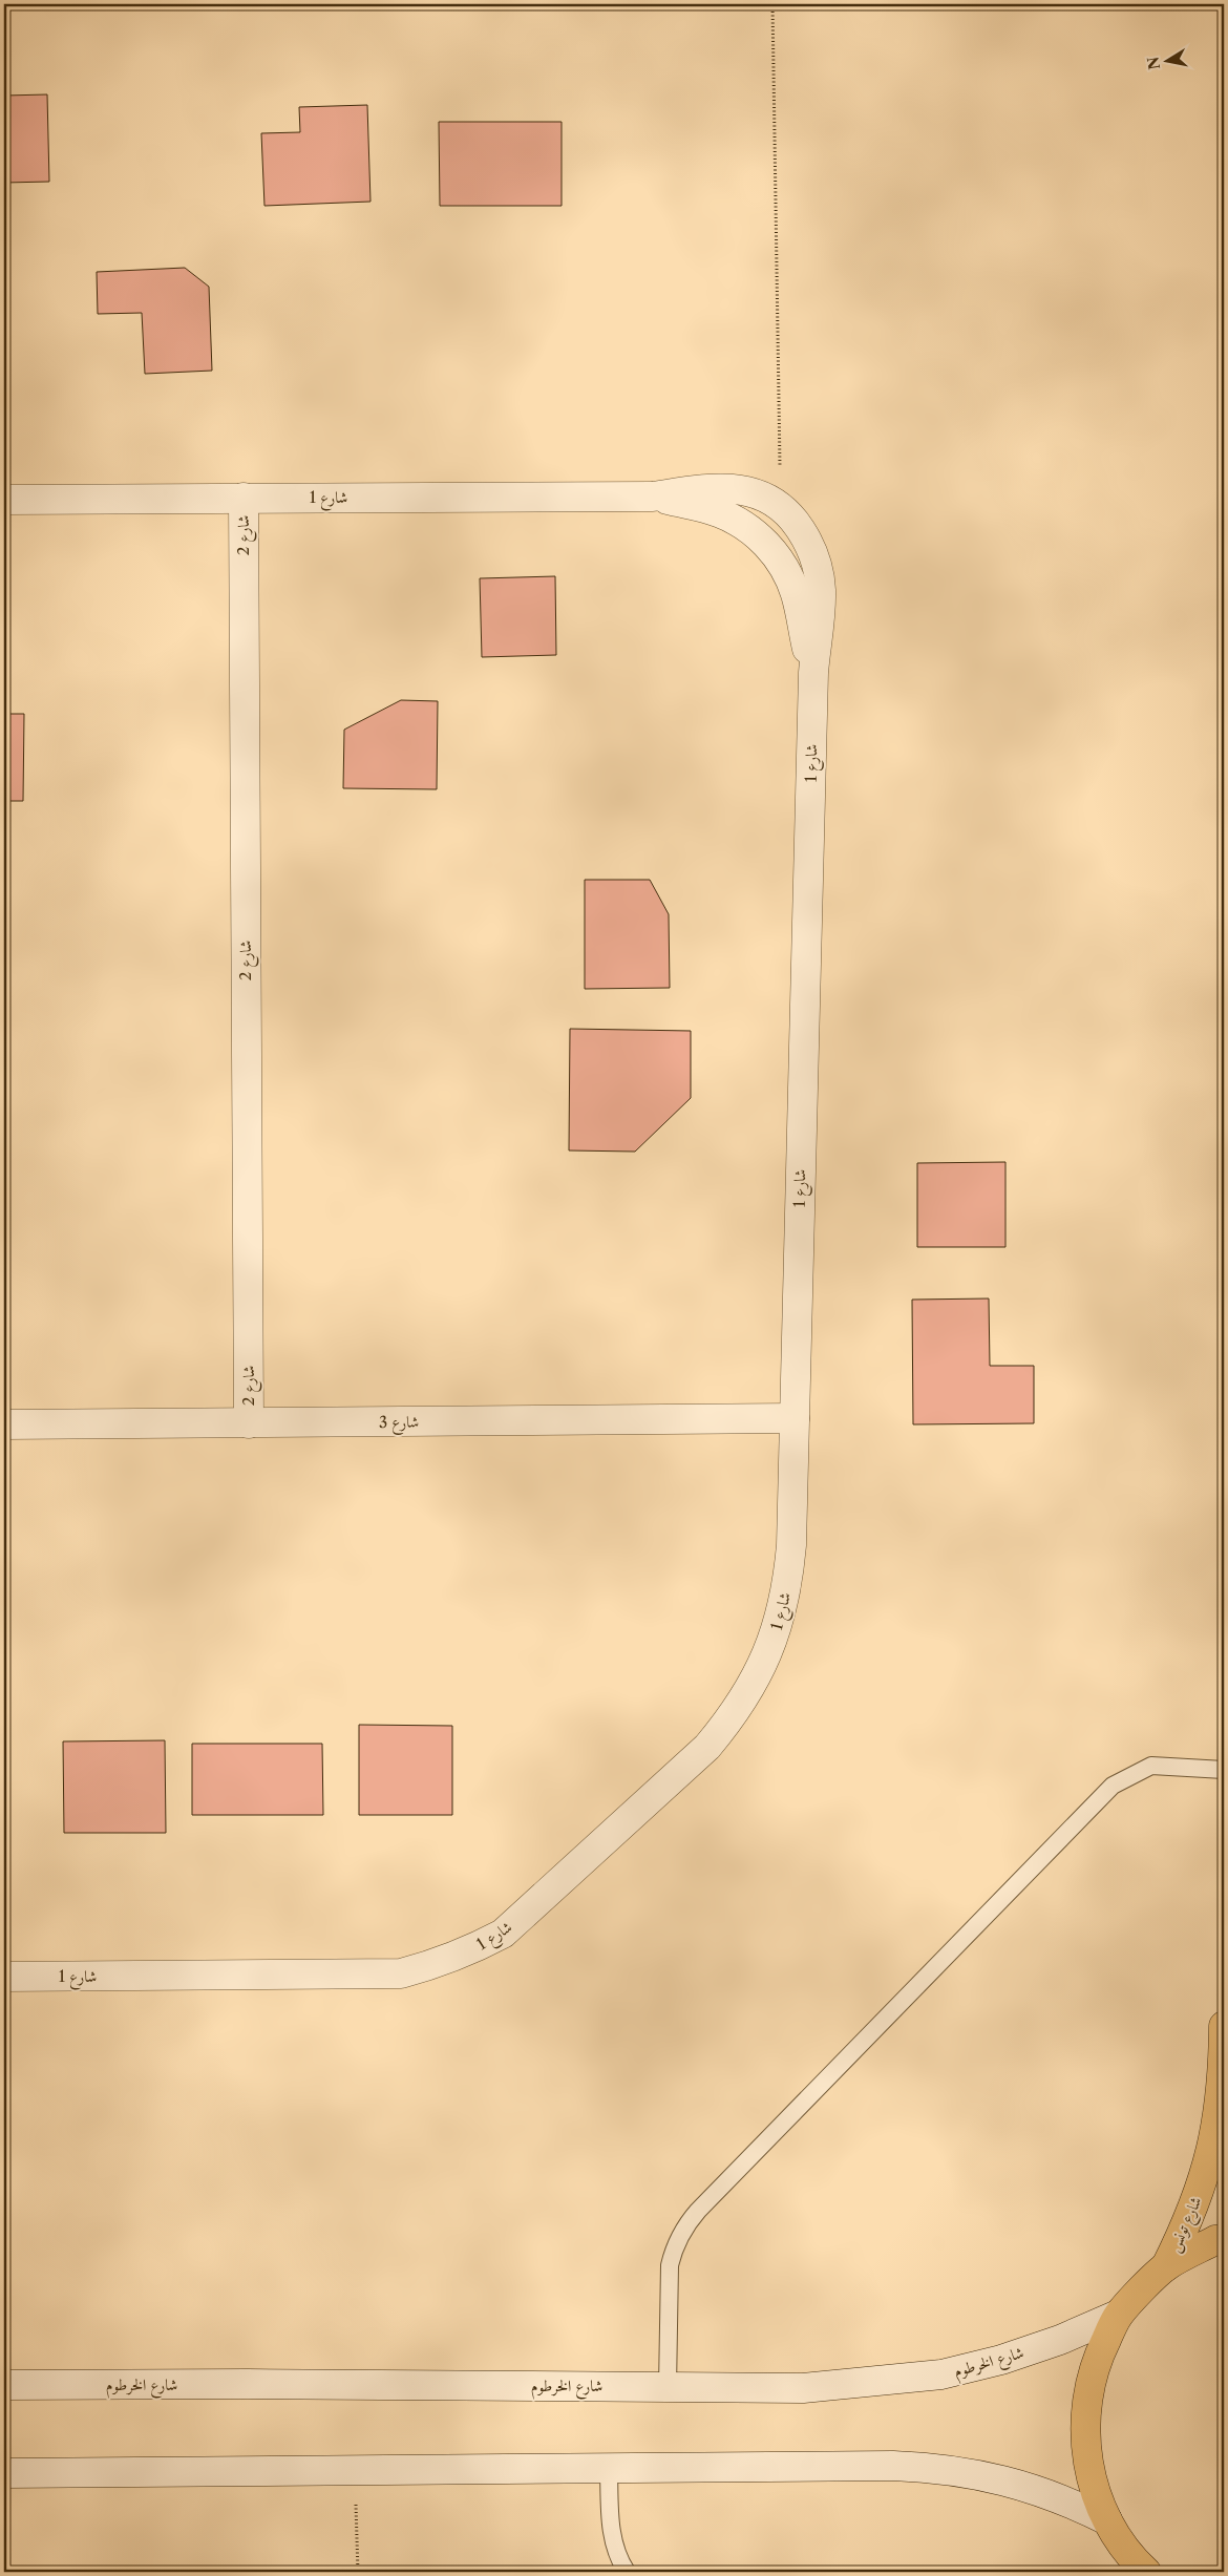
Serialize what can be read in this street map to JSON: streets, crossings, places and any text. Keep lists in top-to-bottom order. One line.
{"streets":{"main road":["شارع تونس"],"street":["شارع 1","شارع 2","شارع 3","شارع الخرطوم"]},"crossings":[["شارع 1","شارع 2"],["شارع 1","شارع 3"],["شارع 2","شارع 3"]],"north":"left"}
